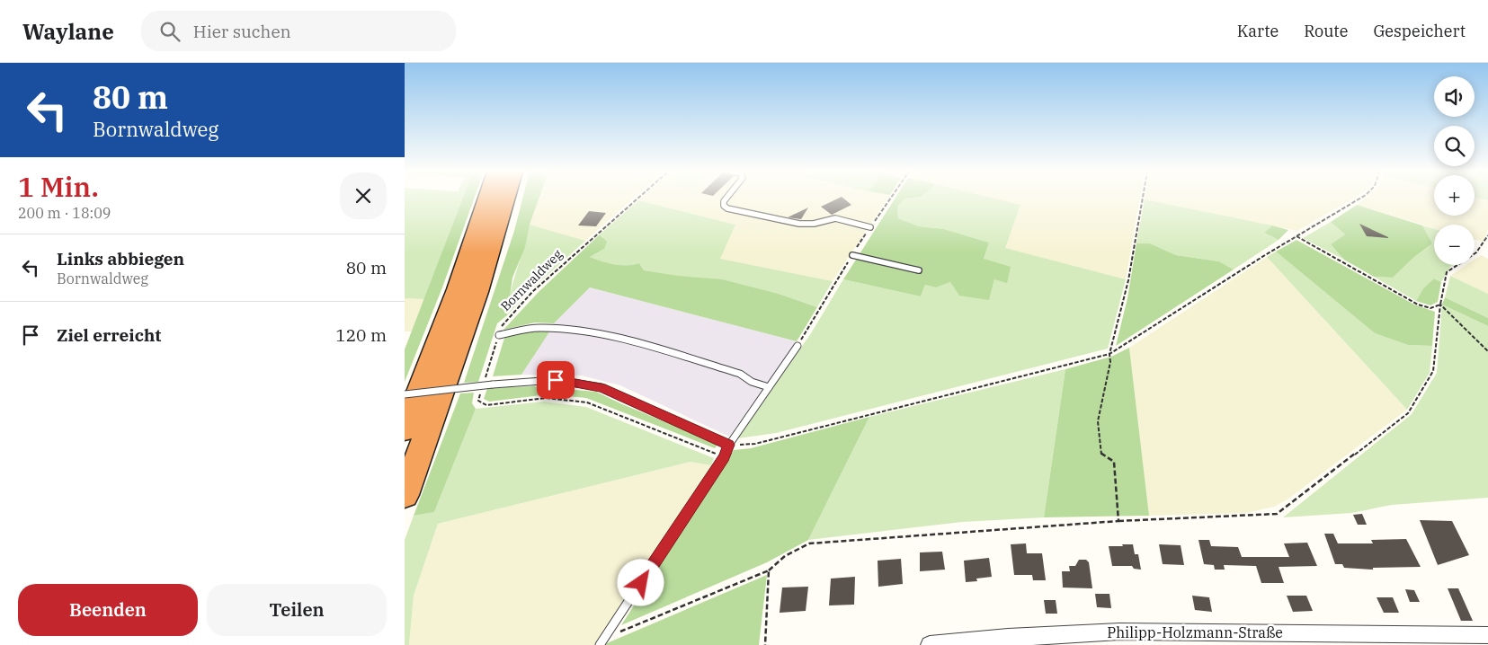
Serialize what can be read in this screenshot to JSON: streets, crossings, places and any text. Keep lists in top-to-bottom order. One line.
{"streets":{"street":["Philipp-Holzmann-Straße"],"path":["Bornwaldweg"]},"page":{"header":"Waylane","search":"Hier suchen","nav":["Karte","Route","Gespeichert"],"turn":["80 m","Bornwaldweg"],"map_buttons":["+","−"],"heading":["1 Min.","200 m · 18:09"],"list":[{"name":"Links abbiegen","note":"Bornwaldweg","value":"80 m"},{"name":"Ziel erreicht","value":"120 m"}],"buttons":["Beenden","Teilen"]}}
